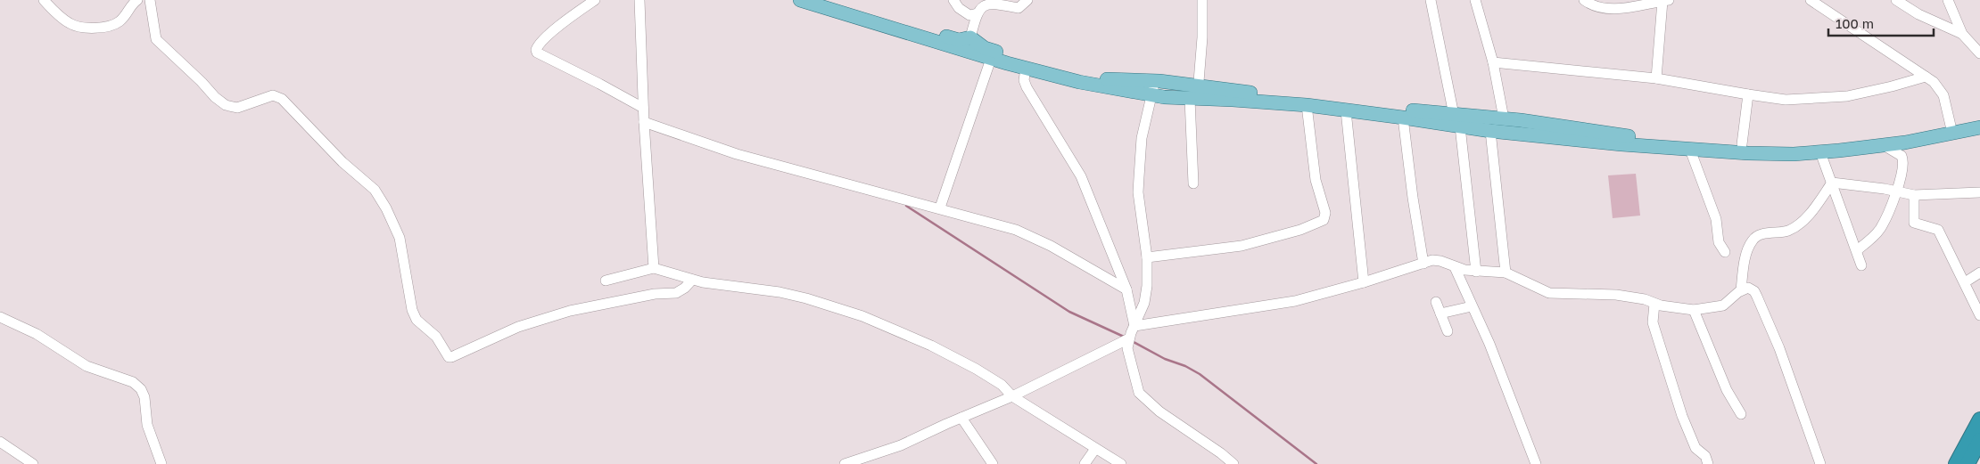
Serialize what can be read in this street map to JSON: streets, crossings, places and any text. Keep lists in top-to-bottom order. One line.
{"scale_bar":"100 m"}
